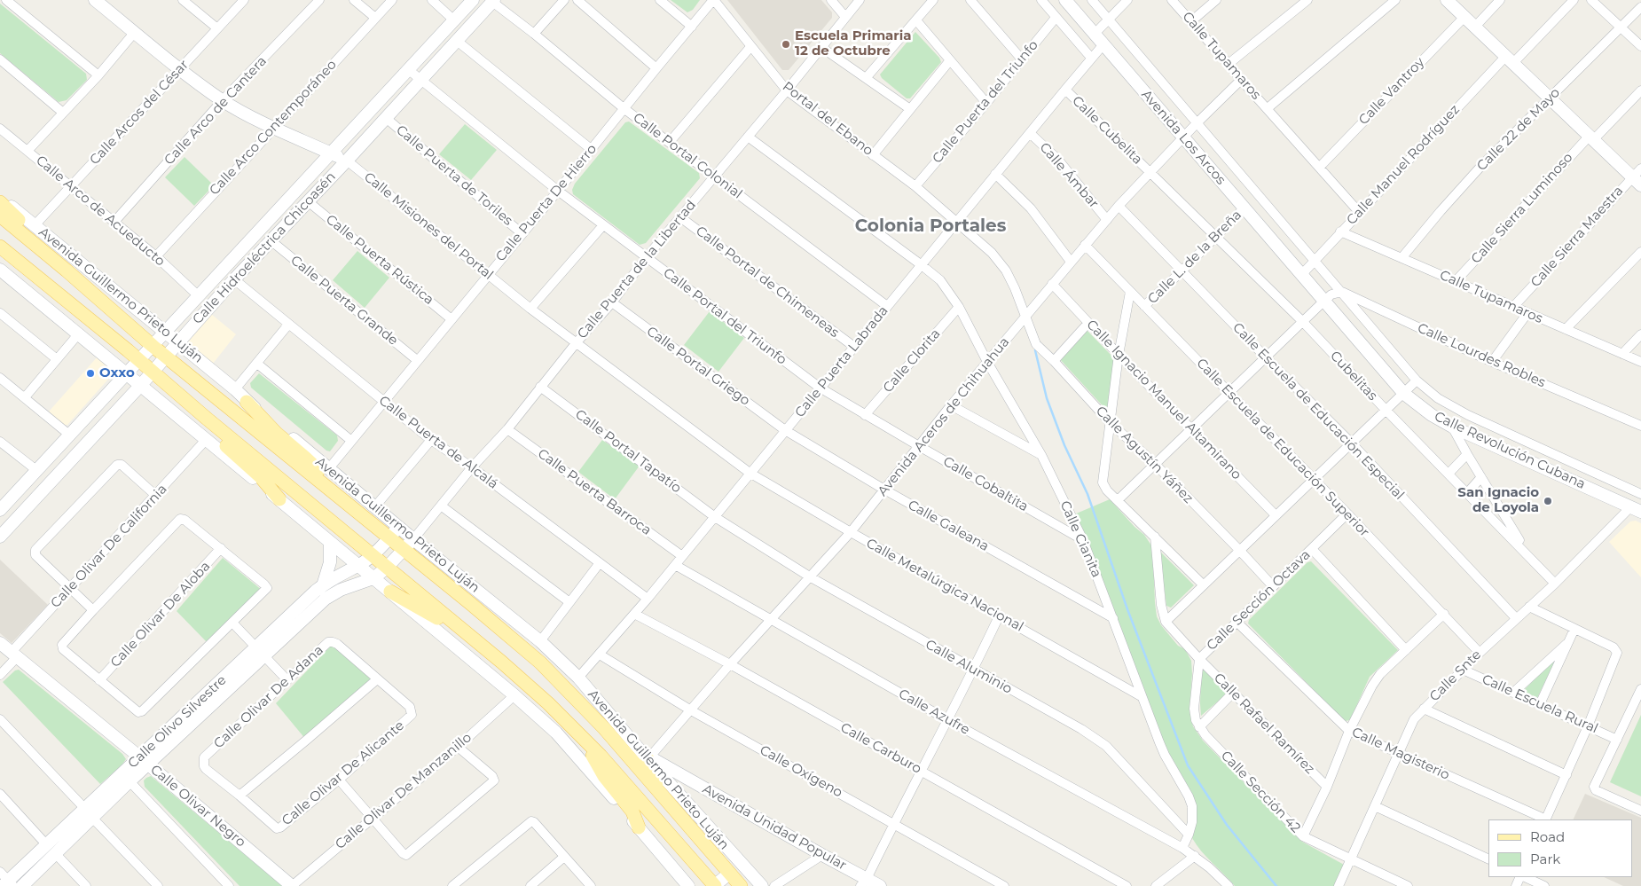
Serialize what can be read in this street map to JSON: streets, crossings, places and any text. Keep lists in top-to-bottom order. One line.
{"streets":{"main road":["Avenida Guillermo Prieto Luján"],"street":["Calle Tupamaros","Calle Vantroy","Calle Puerta del Triunfo","Calle Arco de Cantera","Calle Arcos del César","Portal del Ebano","Calle Arco Contemporáneo","Calle 22 de Mayo","Calle Cubelita","Avenida Los Arcos","Calle Portal Colonial","Calle Manuel Rodríguez","Calle Puerta de Toriles","Calle Ámbar","Calle Puerta De Hierro","Calle Sierra Luminoso","Calle Arco de Acueducto","Calle Misiones del Portal","Calle Sierra Maestra","Calle Hidroeléctrica Chicoasén","Calle L. de la Breña","Calle Puerta Rústica","Calle Puerta de la Libertad","Calle Portal de Chimeneas","Calle Puerta Grande","Calle Portal del Triunfo","Calle Lourdes Robles","Calle Clorita","Calle Puerta Labrada","Calle Portal Griego","Cubelitas","Calle Ignacio Manuel Altamirano","Calle Escuela de Educación Especial","Avenida Aceros de Chihuahua","Calle Puerta de Alcalá","Calle Escuela de Educación Superior","Calle Revolución Cubana","Calle Portal Tapatío","Calle Agustín Yáñez","Calle Cobaltita","Calle Puerta Barroca","Calle Galeana","Calle Cianita","Calle Olivar De California","Calle Metalúrgica Nacional","Calle Sección Octava","Calle Olivar De Aloba","Calle Aluminio","Calle Snte","Calle Olivar De Adana","Calle Escuela Rural","Calle Azufre","Calle Olivo Silvestre","Calle Rafael Ramírez","Calle Carburo","Calle Magisterio","Calle Oxígeno","Calle Olivar De Alicante","Calle Olivar De Manzanillo","Calle Sección 42","Calle Olivar Negro","Avenida Unidad Popular"]},"crossings":[["Calle Tupamaros","Calle Vantroy"],["Calle Tupamaros","Calle 22 de Mayo"],["Calle Tupamaros","Calle Manuel Rodríguez"],["Calle Tupamaros","Calle Sierra Luminoso"],["Calle Tupamaros","Calle Sierra Maestra"],["Calle Tupamaros","Avenida Aceros de Chihuahua"],["Calle Puerta del Triunfo","Portal del Ebano"],["Calle Arco de Cantera","Calle Arco de Acueducto"],["Calle Arco de Cantera","Calle Misiones del Portal"],["Calle Arcos del César","Calle Arco de Acueducto"],["Calle Arcos del César","Calle Misiones del Portal"],["Calle Arcos del César","Avenida Guillermo Prieto Luján"],["Portal del Ebano","Calle Puerta De Hierro"],["Portal del Ebano","Calle Puerta de la Libertad"],["Portal del Ebano","Calle Puerta Labrada"],["Portal del Ebano","Avenida Aceros de Chihuahua"],["Portal del Ebano","Calle Agustín Yáñez"],["Calle Arco Contemporáneo","Calle Arco de Acueducto"],["Calle Arco Contemporáneo","Calle Misiones del Portal"],["Calle Cubelita","Calle Puerta Labrada"],["Calle Cubelita","Cubelitas"],["Calle Cubelita","Avenida Aceros de Chihuahua"],["Avenida Los Arcos","Calle Manuel Rodríguez"],["Avenida Los Arcos","Calle L. de la Breña"],["Avenida Los Arcos","Calle Puerta Labrada"],["Avenida Los Arcos","Avenida Aceros de Chihuahua"],["Avenida Los Arcos","Calle Revolución Cubana"],["Calle Portal Colonial","Calle Puerta De Hierro"],["Calle Portal Colonial","Calle Hidroeléctrica Chicoasén"],["Calle Portal Colonial","Calle Puerta de la Libertad"],["Calle Portal Colonial","Calle Puerta Labrada"],["Calle Manuel Rodríguez","Calle Revolución Cubana"],["Calle Puerta de Toriles","Calle Puerta De Hierro"],["Calle Puerta de Toriles","Calle Hidroeléctrica Chicoasén"],["Calle Ámbar","Calle Puerta Labrada"],["Calle Ámbar","Avenida Aceros de Chihuahua"],["Calle Puerta De Hierro","Calle Misiones del Portal"],["Calle Puerta De Hierro","Calle Puerta Rústica"],["Calle Puerta De Hierro","Avenida Guillermo Prieto Luján"],["Calle Puerta De Hierro","Calle Puerta Grande"],["Calle Puerta De Hierro","Calle Portal del Triunfo"],["Calle Puerta De Hierro","Calle Puerta de Alcalá"],["Calle Arco de Acueducto","Calle Hidroeléctrica Chicoasén"],["Calle Misiones del Portal","Calle Hidroeléctrica Chicoasén"],["Calle Misiones del Portal","Calle Puerta de la Libertad"],["Calle Misiones del Portal","Calle Puerta Labrada"],["Calle Misiones del Portal","Calle Metalúrgica Nacional"],["Calle Hidroeléctrica Chicoasén","Calle Puerta Rústica"],["Calle Hidroeléctrica Chicoasén","Avenida Guillermo Prieto Luján"],["Calle Hidroeléctrica Chicoasén","Calle Puerta Grande"],["Calle Hidroeléctrica Chicoasén","Calle Portal del Triunfo"],["Calle Hidroeléctrica Chicoasén","Calle Puerta de Alcalá"],["Calle L. de la Breña","Cubelitas"],["Calle L. de la Breña","Calle Escuela de Educación Especial"],["Calle L. de la Breña","Calle Escuela de Educación Superior"],["Calle Puerta de la Libertad","Calle Portal de Chimeneas"],["Calle Puerta de la Libertad","Avenida Guillermo Prieto Luján"],["Calle Puerta de la Libertad","Calle Portal del Triunfo"],["Calle Puerta de la Libertad","Calle Portal Griego"],["Calle Puerta de la Libertad","Calle Puerta de Alcalá"],["Calle Puerta de la Libertad","Calle Portal Tapatío"],["Calle Puerta de la Libertad","Calle Puerta Barroca"],["Calle Puerta de la Libertad","Calle Cianita"],["Calle Puerta de la Libertad","Calle Olivo Silvestre"],["Calle Portal de Chimeneas","Calle Puerta Labrada"],["Avenida Guillermo Prieto Luján","Calle Puerta Labrada"],["Avenida Guillermo Prieto Luján","Avenida Aceros de Chihuahua"],["Avenida Guillermo Prieto Luján","Calle Olivo Silvestre"],["Avenida Guillermo Prieto Luján","Avenida Unidad Popular"],["Calle Portal del Triunfo","Calle Puerta Labrada"],["Calle Portal del Triunfo","Calle Cobaltita"],["Calle Clorita","Calle Cobaltita"],["Calle Clorita","Calle Cianita"],["Calle Puerta Labrada","Calle Portal Griego"],["Calle Puerta Labrada","Calle Puerta de Alcalá"],["Calle Puerta Labrada","Calle Portal Tapatío"],["Calle Puerta Labrada","Calle Cobaltita"],["Calle Puerta Labrada","Calle Puerta Barroca"],["Calle Puerta Labrada","Calle Galeana"],["Calle Puerta Labrada","Calle Cianita"],["Calle Puerta Labrada","Calle Metalúrgica Nacional"],["Calle Puerta Labrada","Calle Aluminio"],["Calle Puerta Labrada","Calle Azufre"],["Calle Puerta Labrada","Calle Carburo"],["Calle Puerta Labrada","Calle Oxígeno"],["Calle Portal Griego","Calle Galeana"],["Cubelitas","Avenida Aceros de Chihuahua"],["Cubelitas","Calle Snte"],["Calle Ignacio Manuel Altamirano","Avenida Aceros de Chihuahua"],["Calle Escuela de Educación Especial","Avenida Aceros de Chihuahua"],["Calle Escuela de Educación Especial","Calle Snte"],["Avenida Aceros de Chihuahua","Calle Escuela de Educación Superior"],["Avenida Aceros de Chihuahua","Calle Agustín Yáñez"],["Avenida Aceros de Chihuahua","Calle Cobaltita"],["Avenida Aceros de Chihuahua","Calle Galeana"],["Avenida Aceros de Chihuahua","Calle Cianita"],["Avenida Aceros de Chihuahua","Calle Metalúrgica Nacional"],["Avenida Aceros de Chihuahua","Calle Aluminio"],["Avenida Aceros de Chihuahua","Calle Azufre"],["Avenida Aceros de Chihuahua","Calle Carburo"],["Avenida Aceros de Chihuahua","Calle Oxígeno"],["Avenida Aceros de Chihuahua","Avenida Unidad Popular"],["Calle Escuela de Educación Superior","Calle Sección Octava"],["Calle Escuela de Educación Superior","Calle Snte"],["Calle Revolución Cubana","Calle Snte"],["Calle Portal Tapatío","Calle Aluminio"],["Calle Agustín Yáñez","Calle Sección Octava"],["Calle Cobaltita","Calle Cianita"],["Calle Galeana","Calle Cianita"],["Calle Cianita","Calle Metalúrgica Nacional"],["Calle Cianita","Calle Aluminio"],["Calle Olivar De California","Calle Olivar Negro"],["Calle Sección Octava","Calle Rafael Ramírez"],["Calle Sección Octava","Calle Magisterio"],["Calle Sección Octava","Calle Sección 42"],["Calle Snte","Calle Escuela Rural"],["Calle Snte","Calle Magisterio"],["Calle Snte","Calle Sección 42"],["Calle Olivar De Adana","Calle Olivar De Alicante"],["Calle Olivo Silvestre","Calle Olivar Negro"],["Calle Olivar De Manzanillo","Calle Olivar Negro"]],"districts":["Colonia Portales"],"places":["Escuela Primaria 12 de Octubre","Oxxo","San Ignacio de Loyola"],"legend":["Road","Park"]}
